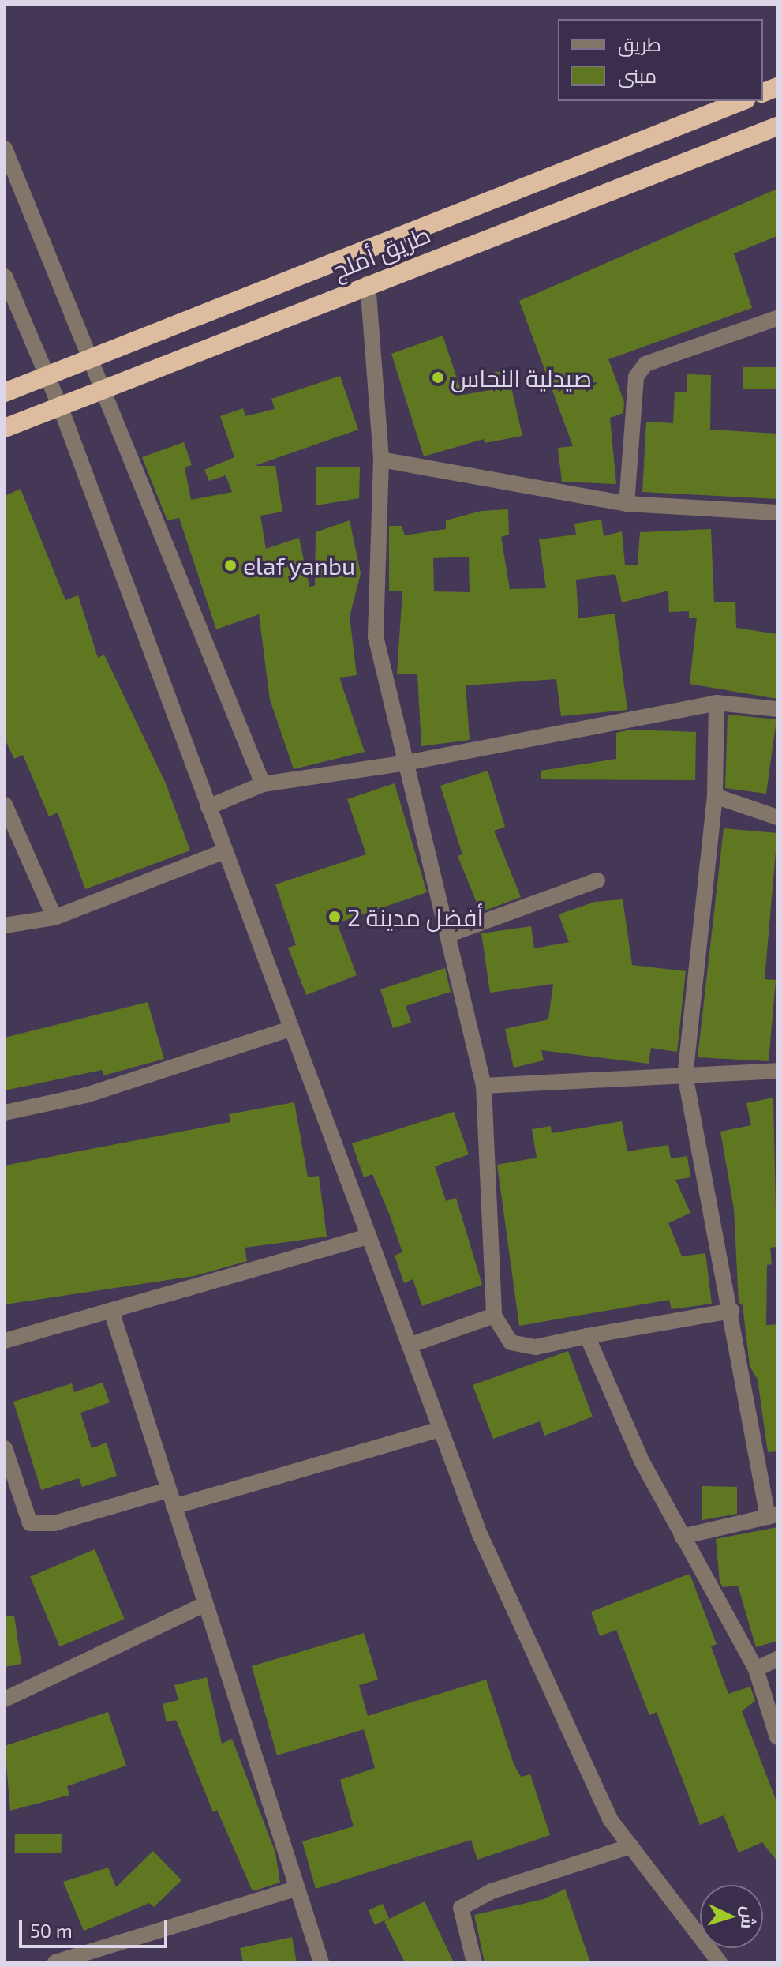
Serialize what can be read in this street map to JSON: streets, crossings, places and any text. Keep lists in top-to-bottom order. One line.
{"streets":{"highway":["طريق أملج"]},"places":["صيدلية النحاس","elaf yanbu","2 أفضل مدينة"],"legend":["طريق","مبنى"],"scale_bar":"50 m","north":"right"}
